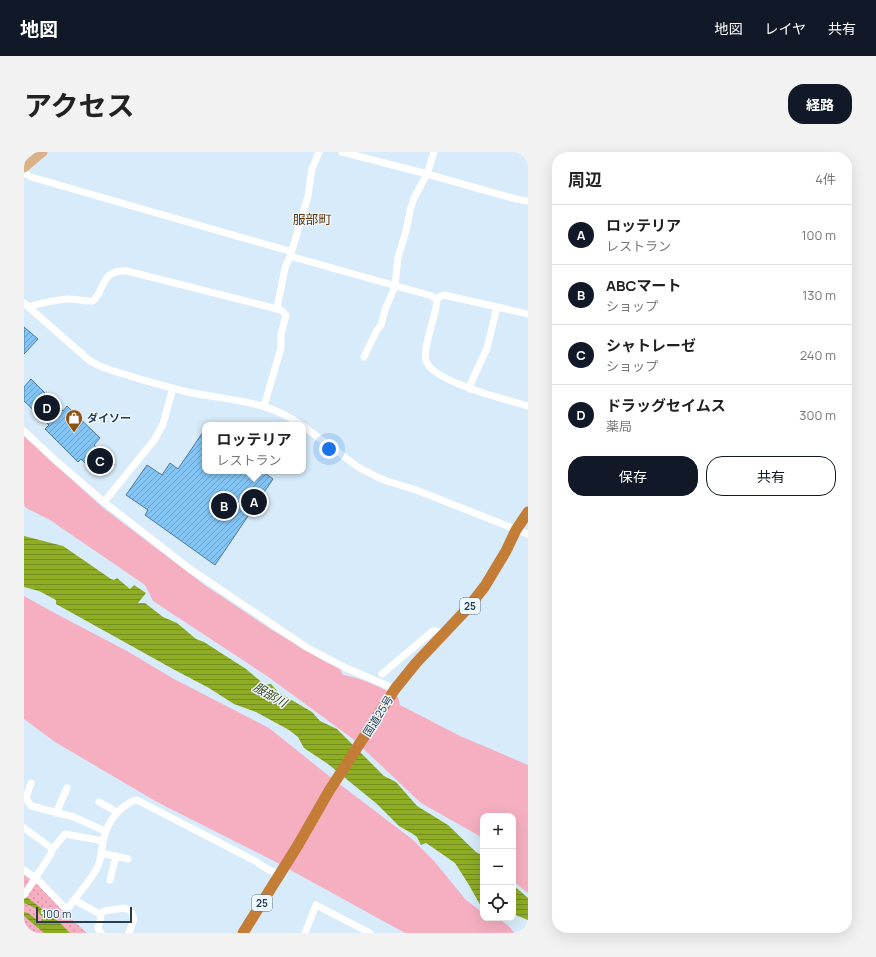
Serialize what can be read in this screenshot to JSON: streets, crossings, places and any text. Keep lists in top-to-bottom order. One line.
{"streets":{"highway":["25","国道25号"]},"districts":["服部町"],"water":["服部川"],"places":{"shop":["ダイソー"]},"scale_bar":"100 m","page":{"header":"地図","nav":["地図","レイヤ","共有"],"title":"アクセス","buttons":["経路",["保存","共有"]],"heading":["周辺","4件"],"list":[{"mark":"A","name":"ロッテリア","note":"レストラン","value":"100 m"},{"mark":"B","name":"ABCマート","note":"ショップ","value":"130 m"},{"mark":"C","name":"シャトレーゼ","note":"ショップ","value":"240 m"},{"mark":"D","name":"ドラッグセイムス","note":"薬局","value":"300 m"}],"pins":["D","C","A","B"],"popup":["ロッテリア","レストラン"],"map_buttons":["+","−"],"scale":"100 m"}}
